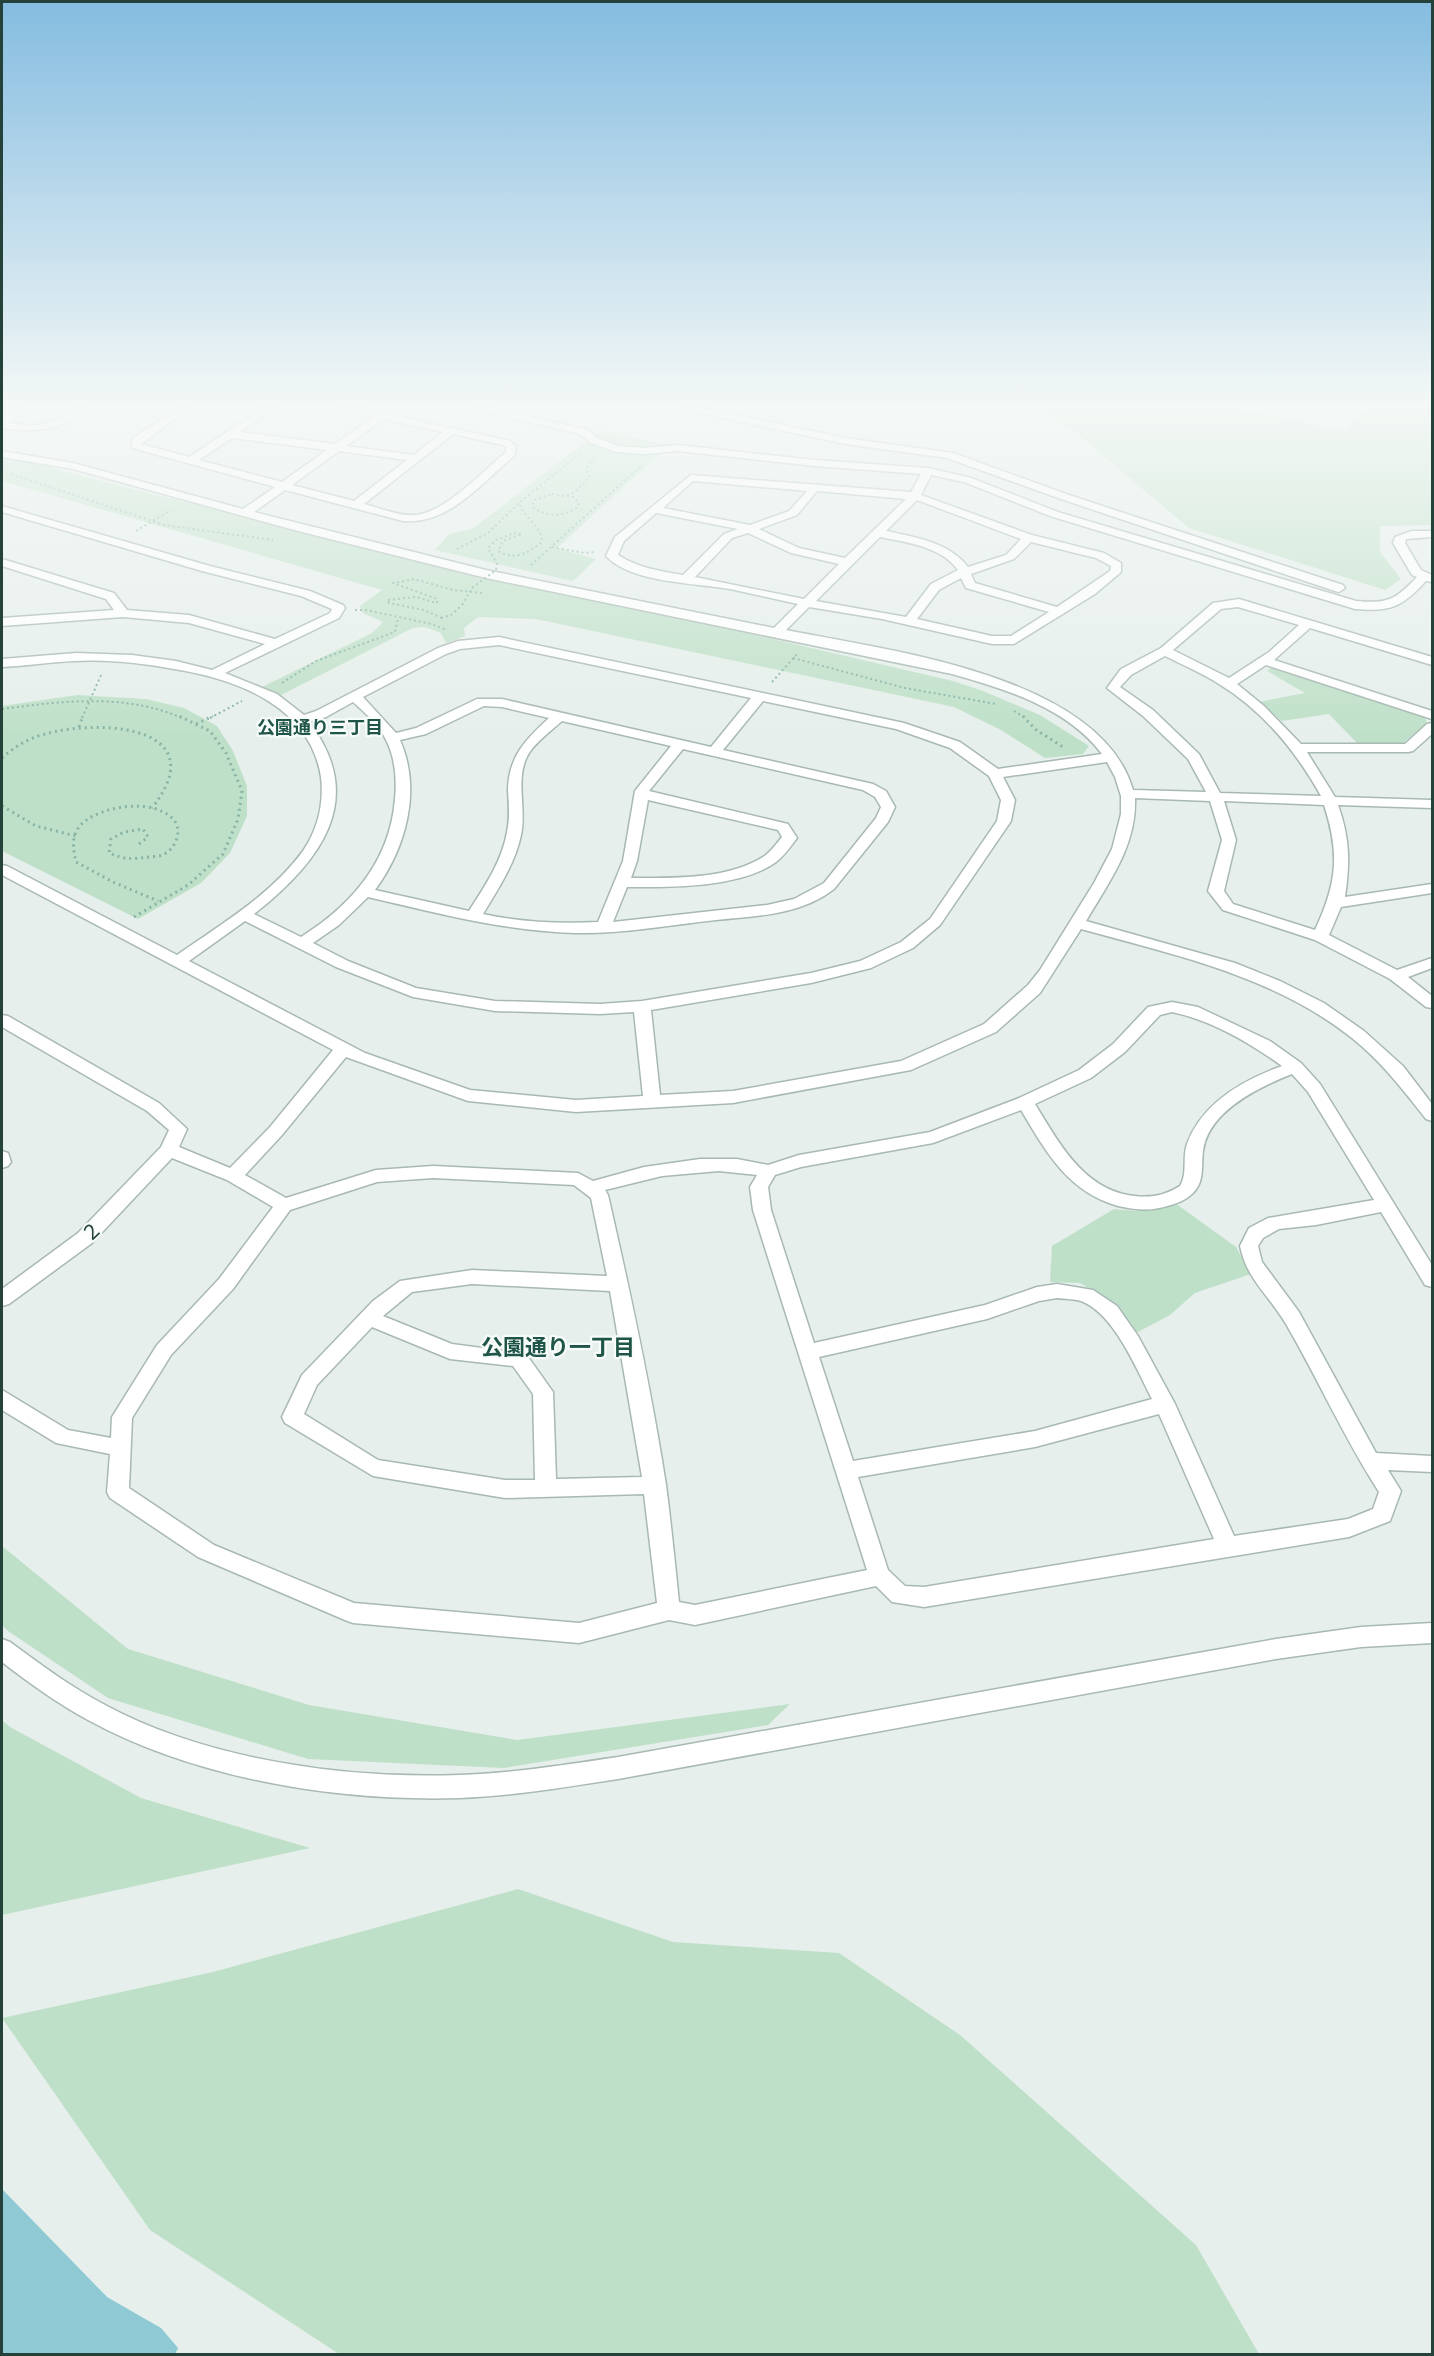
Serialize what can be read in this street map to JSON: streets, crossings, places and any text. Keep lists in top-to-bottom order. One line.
{"streets":{"street":["2"]},"districts":["公園通り三丁目","公園通り一丁目"]}
